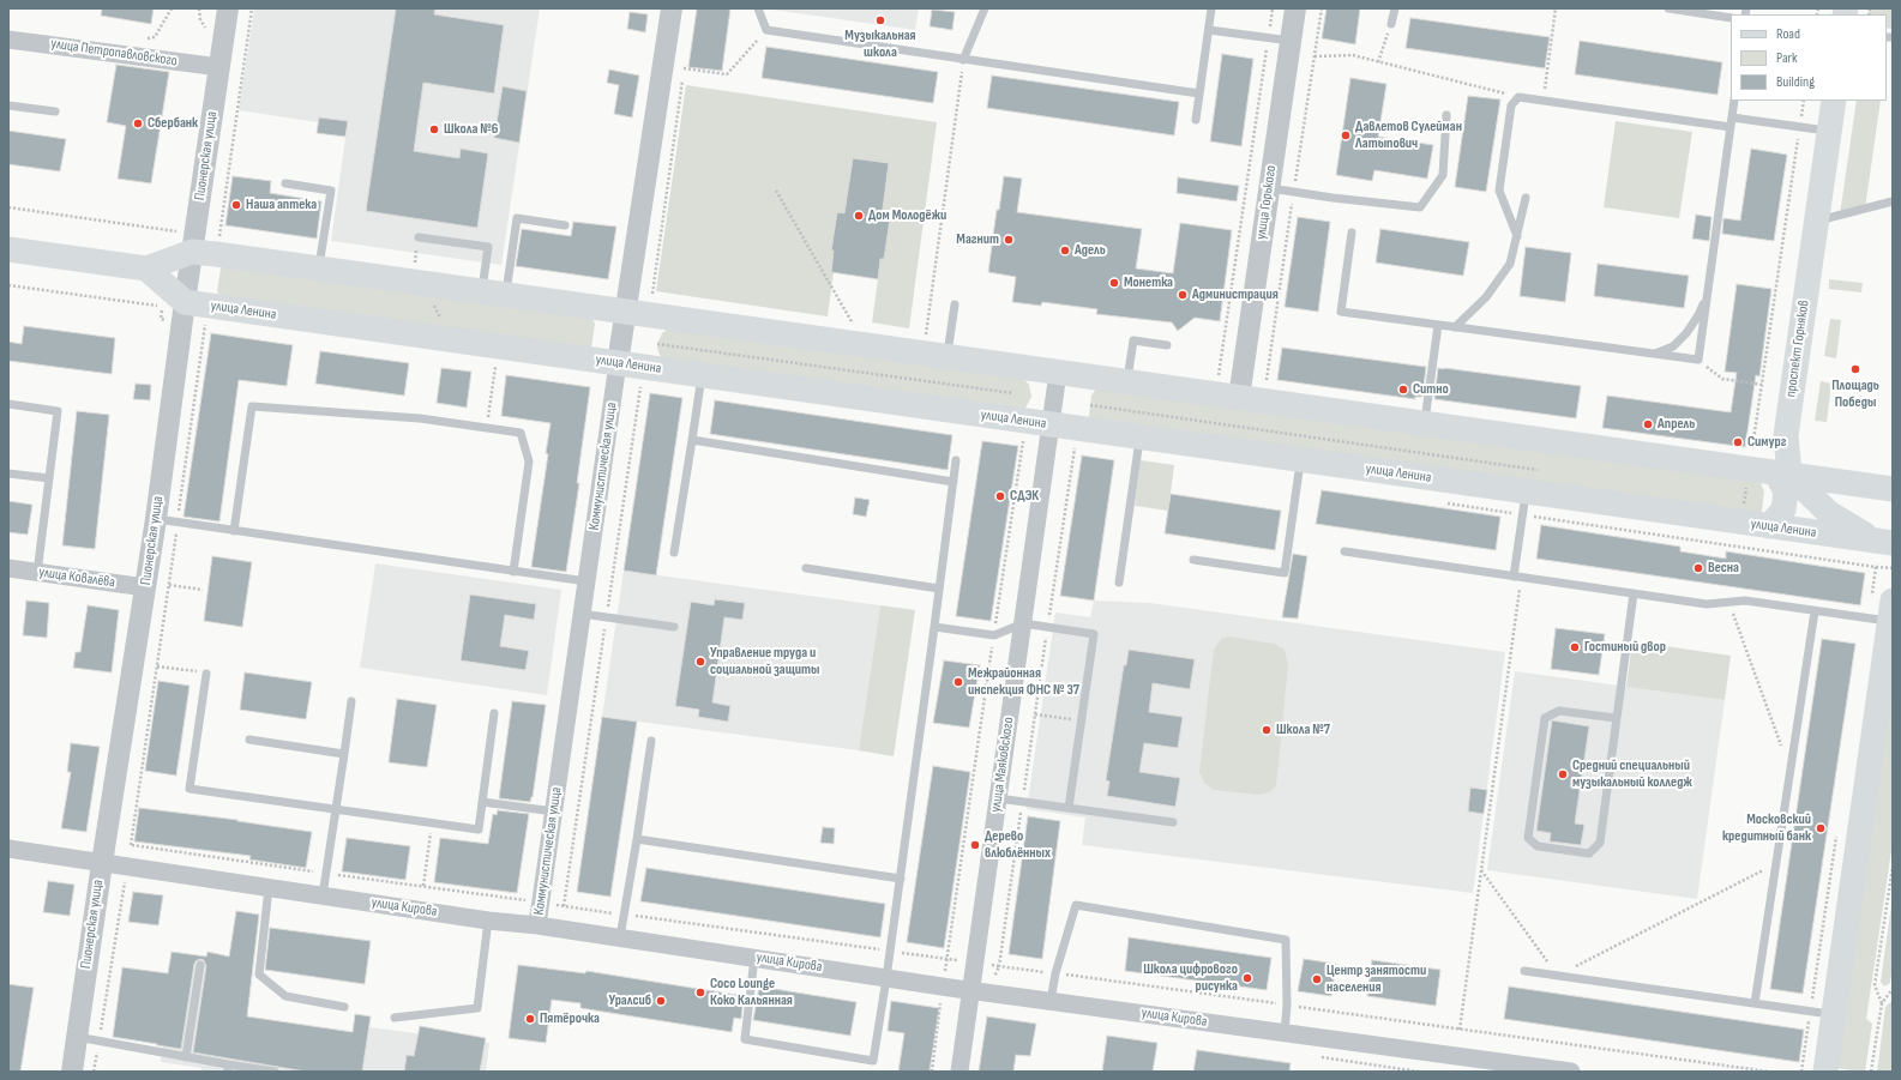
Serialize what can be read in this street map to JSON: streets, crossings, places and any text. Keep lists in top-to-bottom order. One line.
{"streets":{"main road":["улица Ленина","проспект Горняков"],"street":["улица Петропавловского","Пионерская улица","улица Горького","Коммунистическая улица","улица Ковалёва","улица Маяковского","улица Кирова"]},"crossings":[["улица Петропавловского","Пионерская улица"],["Пионерская улица","улица Ленина"],["Пионерская улица","улица Ковалёва"],["Пионерская улица","улица Кирова"],["улица Ленина","проспект Горняков"],["улица Ленина","Коммунистическая улица"],["улица Ленина","улица Маяковского"],["Коммунистическая улица","улица Кирова"],["улица Маяковского","улица Кирова"]],"places":["Музыкальная школа","Сбербанк","Школа №6","Давлетов Сулейман Латыпович","Наша аптека","Дом Молодёжи","Магнит","Адель","Монетка","Администрация","Площадь Победы","Ситно","Апрель","Симург","СДЭК","Весна","Гостиный двор","Управление труда и социальной защиты","Межрайонная инспекция ФНС № 37","Школа №7","Средний специальный музыкальный колледж","Московский кредитный банк","Дерево влюблённых","Школа цифрового рисунка","Центр занятости населения","Coco Lounge Коко Кальянная","Уралсиб","Пятёрочка"],"legend":["Road","Park","Building"]}
